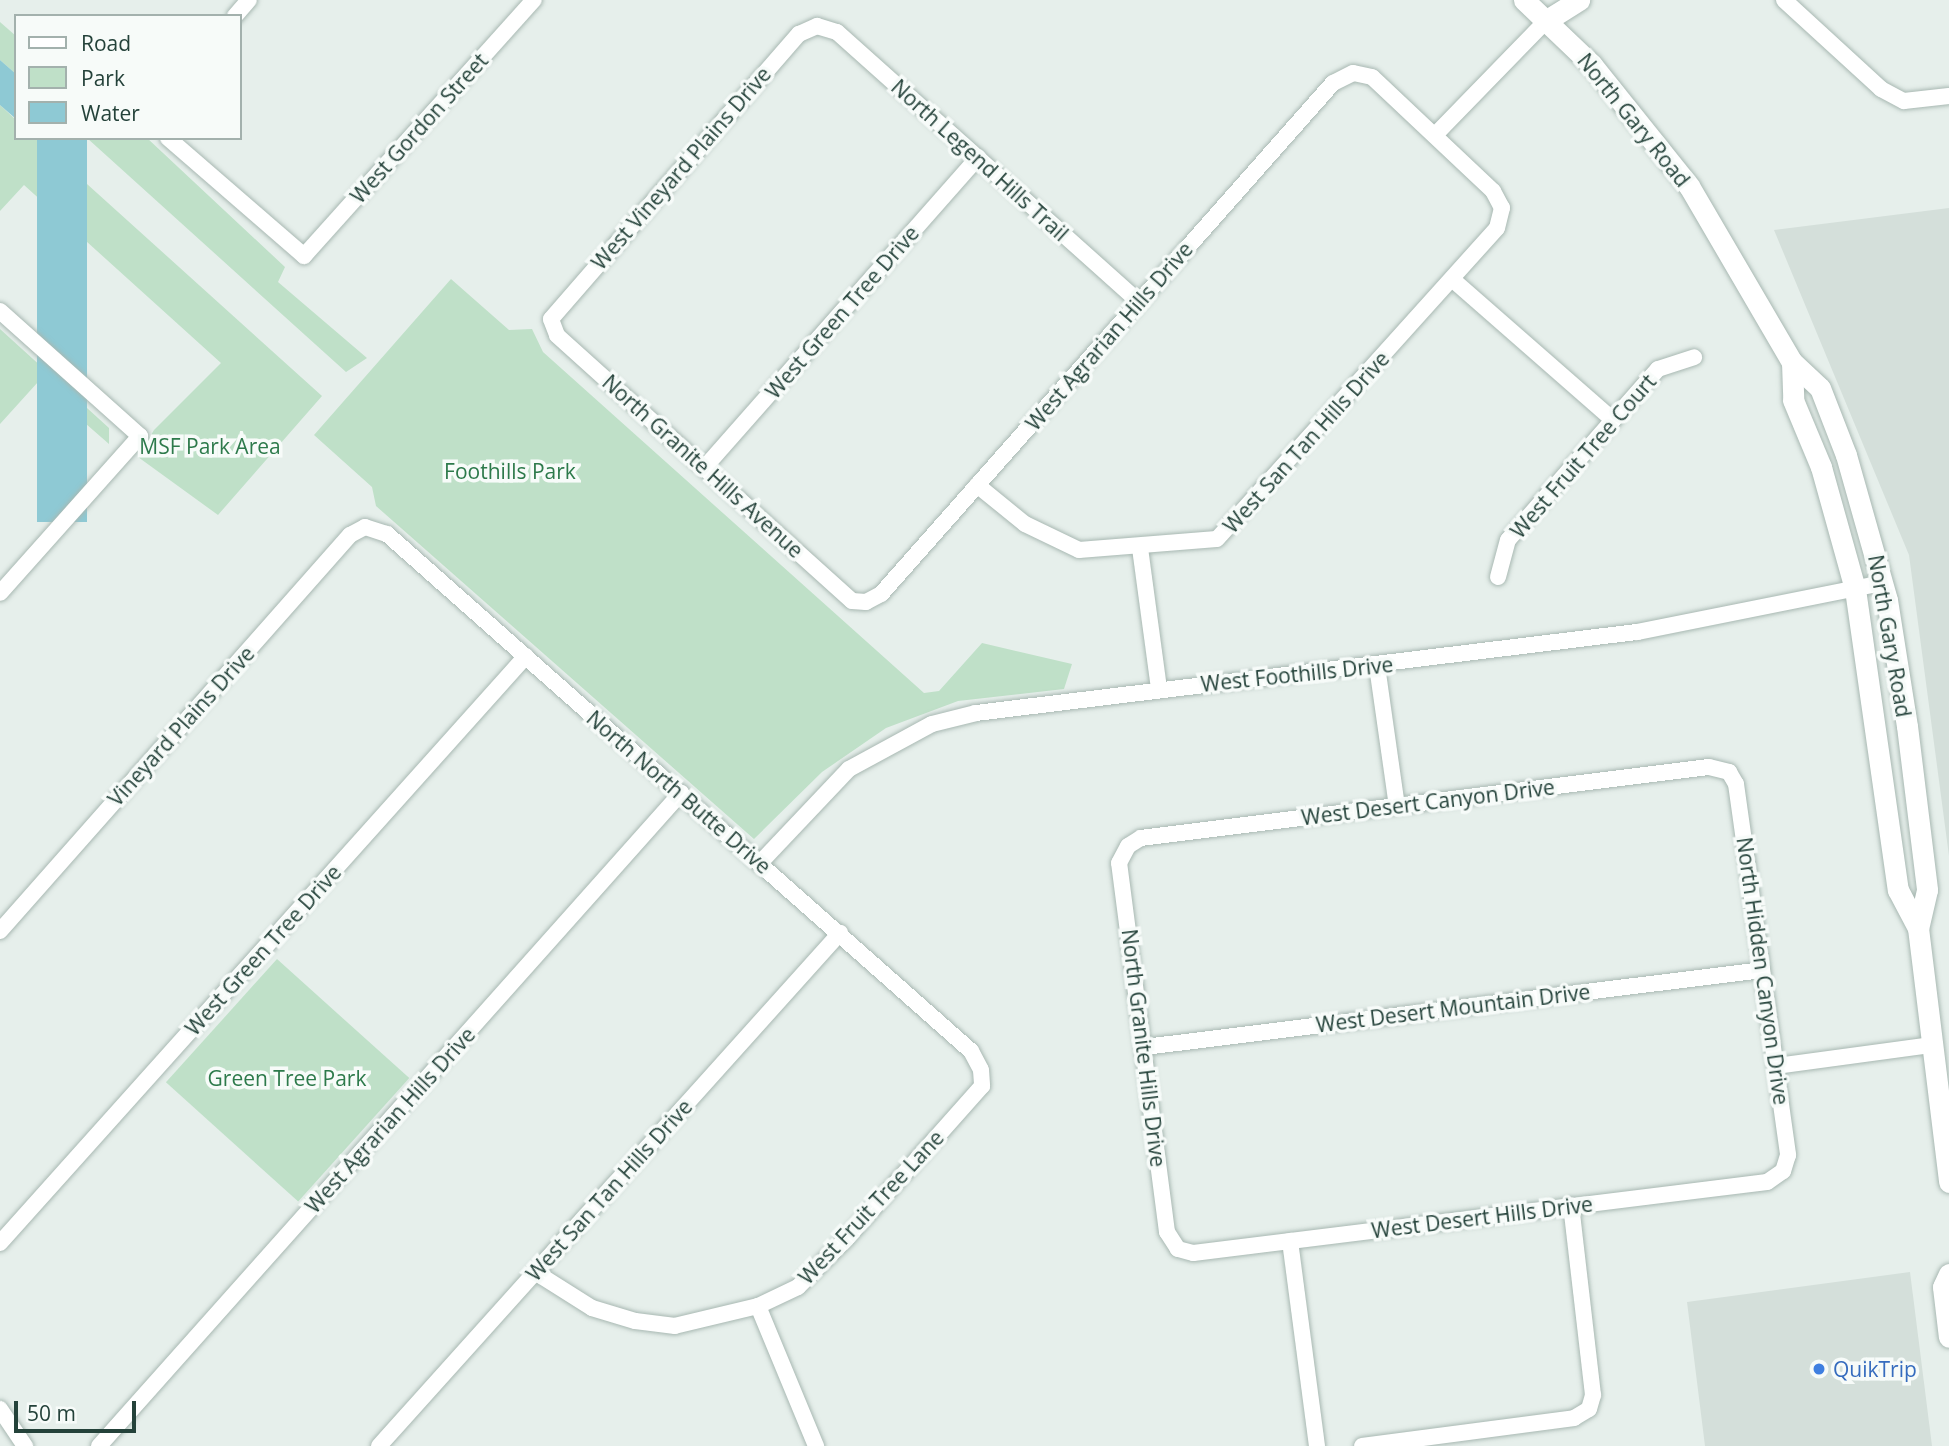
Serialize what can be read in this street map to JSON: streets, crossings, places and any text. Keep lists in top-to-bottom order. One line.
{"streets":{"main road":["North Gary Road"],"street":["West Gordon Street","North Legend Hills Trail","West Vineyard Plains Drive","West Green Tree Drive","West Agrarian Hills Drive","West San Tan Hills Drive","West Fruit Tree Court","North Granite Hills Avenue","West Foothills Drive","Vineyard Plains Drive","North North Butte Drive","West Desert Canyon Drive","North Hidden Canyon Drive","West Desert Mountain Drive","North Granite Hills Drive","West Fruit Tree Lane","West Desert Hills Drive"]},"crossings":[["North Gary Road","West Foothills Drive"],["North Legend Hills Trail","West Vineyard Plains Drive"],["North Legend Hills Trail","West Green Tree Drive"],["North Legend Hills Trail","West Agrarian Hills Drive"],["West Vineyard Plains Drive","North Granite Hills Avenue"],["West Green Tree Drive","North Granite Hills Avenue"],["West Green Tree Drive","North North Butte Drive"],["West Agrarian Hills Drive","West San Tan Hills Drive"],["West Agrarian Hills Drive","North Granite Hills Avenue"],["West Agrarian Hills Drive","North North Butte Drive"],["West San Tan Hills Drive","North North Butte Drive"],["West San Tan Hills Drive","West Fruit Tree Lane"],["West Foothills Drive","North North Butte Drive"],["Vineyard Plains Drive","North North Butte Drive"],["North North Butte Drive","West Fruit Tree Lane"],["West Desert Canyon Drive","North Hidden Canyon Drive"],["West Desert Canyon Drive","North Granite Hills Drive"],["North Hidden Canyon Drive","West Desert Mountain Drive"],["North Hidden Canyon Drive","West Desert Hills Drive"],["West Desert Mountain Drive","North Granite Hills Drive"],["North Granite Hills Drive","West Desert Hills Drive"]],"parks":["MSF Park Area","Foothills Park","Green Tree Park"],"places":["QuikTrip"],"legend":["Road","Park","Water"],"scale_bar":"50 m"}
